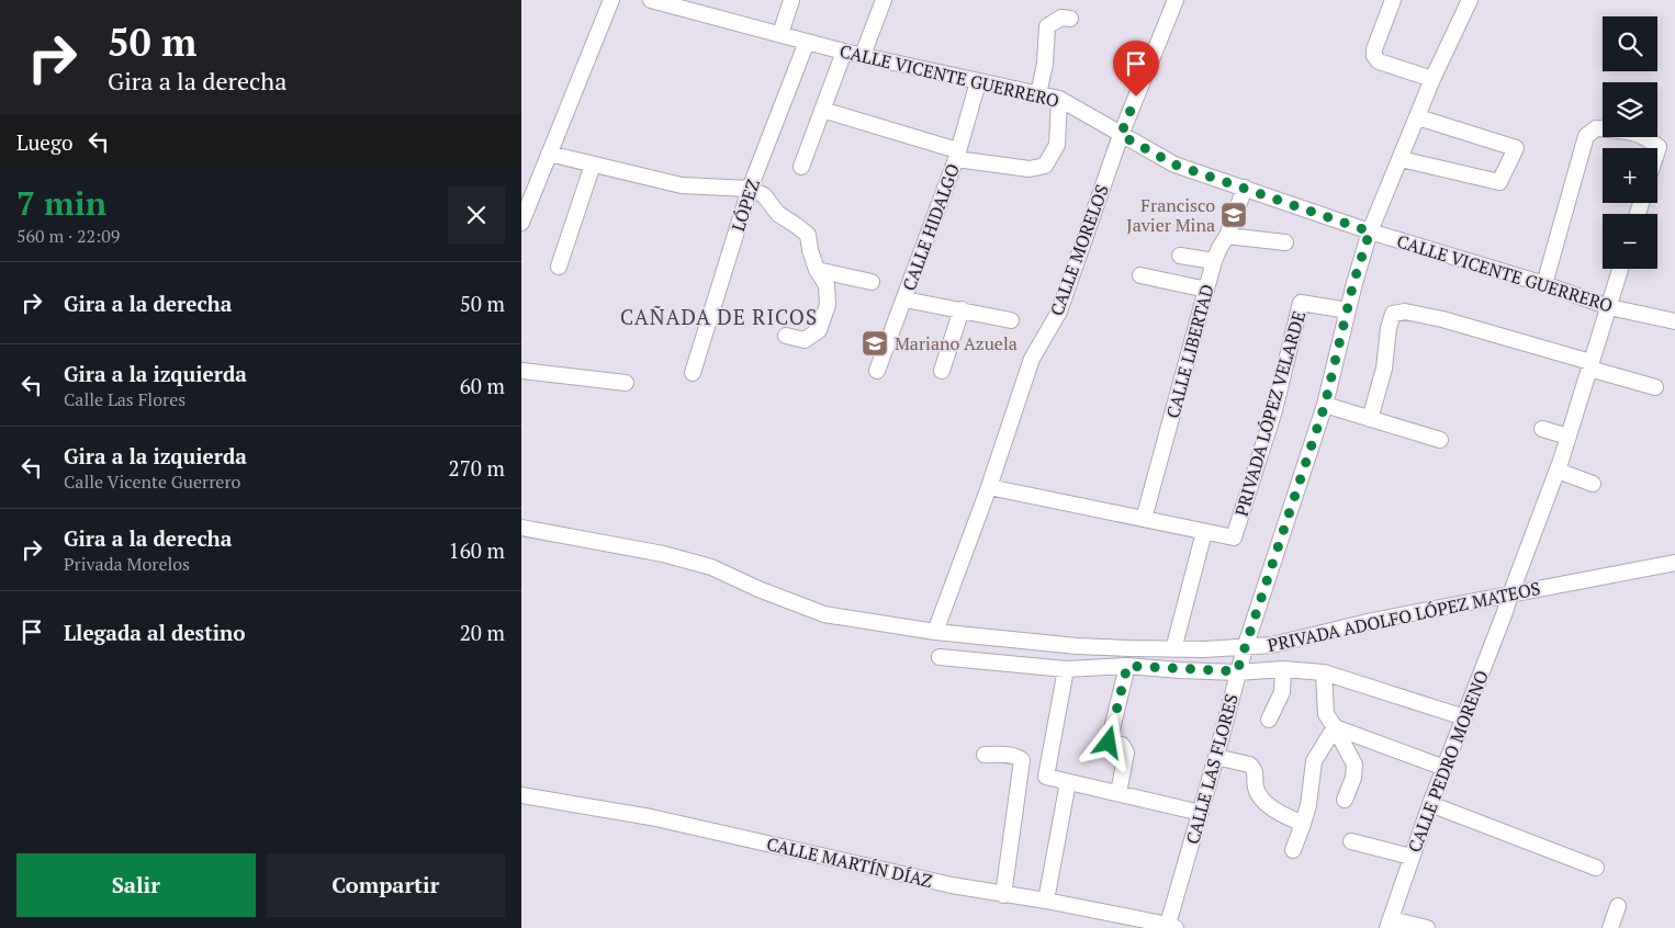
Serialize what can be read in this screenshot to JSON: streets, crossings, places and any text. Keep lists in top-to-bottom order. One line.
{"streets":{"street":["CALLE VICENTE GUERRERO","LÓPEZ","CALLE HIDALGO","CALLE MORELOS","CALLE LIBERTAD","PRIVADA LÓPEZ VELARDE","PRIVADA ADOLFO LÓPEZ MATEOS","CALLE PEDRO MORENO","CALLE LAS FLORES","CALLE MARTÍN DÍAZ"]},"crossings":[["CALLE VICENTE GUERRERO","LÓPEZ"],["CALLE VICENTE GUERRERO","CALLE HIDALGO"],["CALLE VICENTE GUERRERO","CALLE MORELOS"],["CALLE VICENTE GUERRERO","CALLE LIBERTAD"],["CALLE VICENTE GUERRERO","CALLE PEDRO MORENO"],["CALLE VICENTE GUERRERO","CALLE LAS FLORES"],["CALLE MORELOS","PRIVADA ADOLFO LÓPEZ MATEOS"],["PRIVADA LÓPEZ VELARDE","CALLE LAS FLORES"],["PRIVADA ADOLFO LÓPEZ MATEOS","CALLE PEDRO MORENO"],["PRIVADA ADOLFO LÓPEZ MATEOS","CALLE LAS FLORES"],["CALLE LAS FLORES","CALLE MARTÍN DÍAZ"]],"districts":["CAÑADA DE RICOS"],"places":{"school or university":["Francisco Javier Mina","Mariano Azuela"]},"page":{"turn":["50 m","Gira a la derecha"],"map_buttons":["+","−"],"then":"Luego","heading":["7 min","560 m · 22:09"],"list":[{"name":"Gira a la derecha","value":"50 m"},{"name":"Gira a la izquierda","note":"Calle Las Flores","value":"60 m"},{"name":"Gira a la izquierda","note":"Calle Vicente Guerrero","value":"270 m"},{"name":"Gira a la derecha","note":"Privada Morelos","value":"160 m"},{"name":"Llegada al destino","value":"20 m"}],"buttons":["Salir","Compartir"]}}
